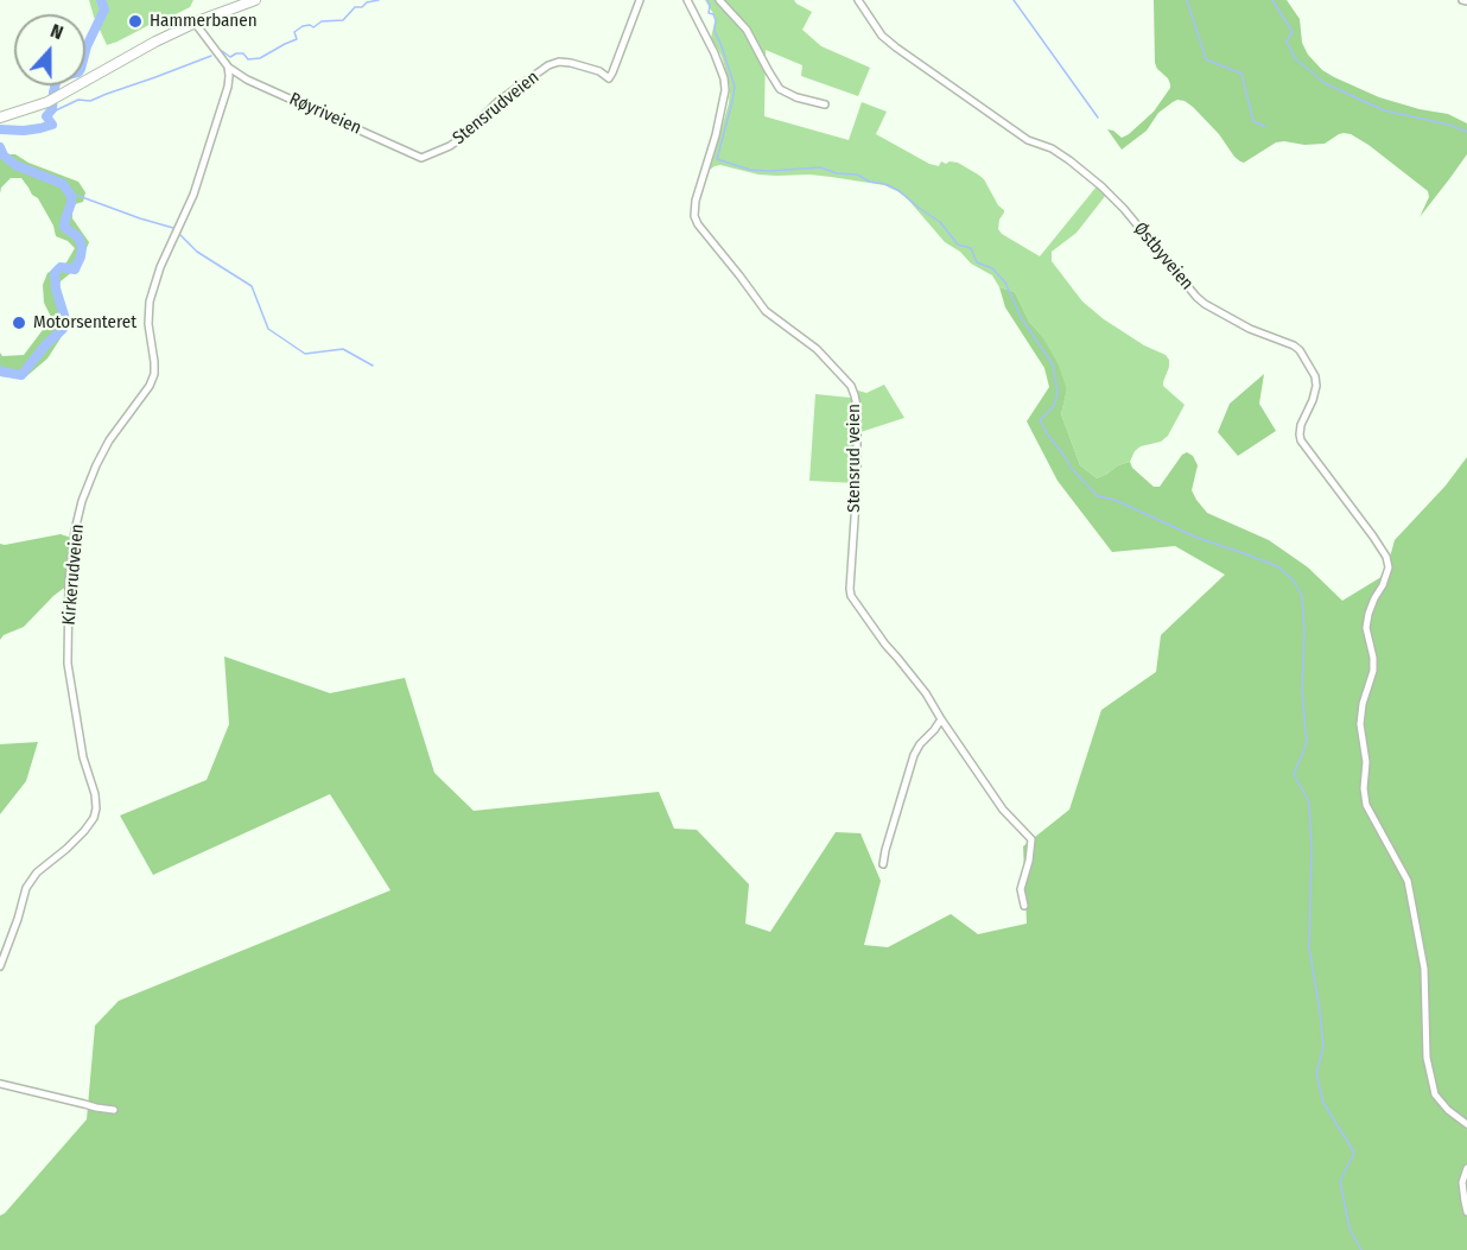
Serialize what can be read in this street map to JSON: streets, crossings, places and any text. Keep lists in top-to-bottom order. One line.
{"streets":{"street":["Stensrudveien","Røyriveien","Østbyveien","Stensrud veien","Kirkerudveien"]},"crossings":[["Stensrudveien","Røyriveien"],["Røyriveien","Kirkerudveien"]],"places":["Hammerbanen","Motorsenteret"],"north":"top"}
